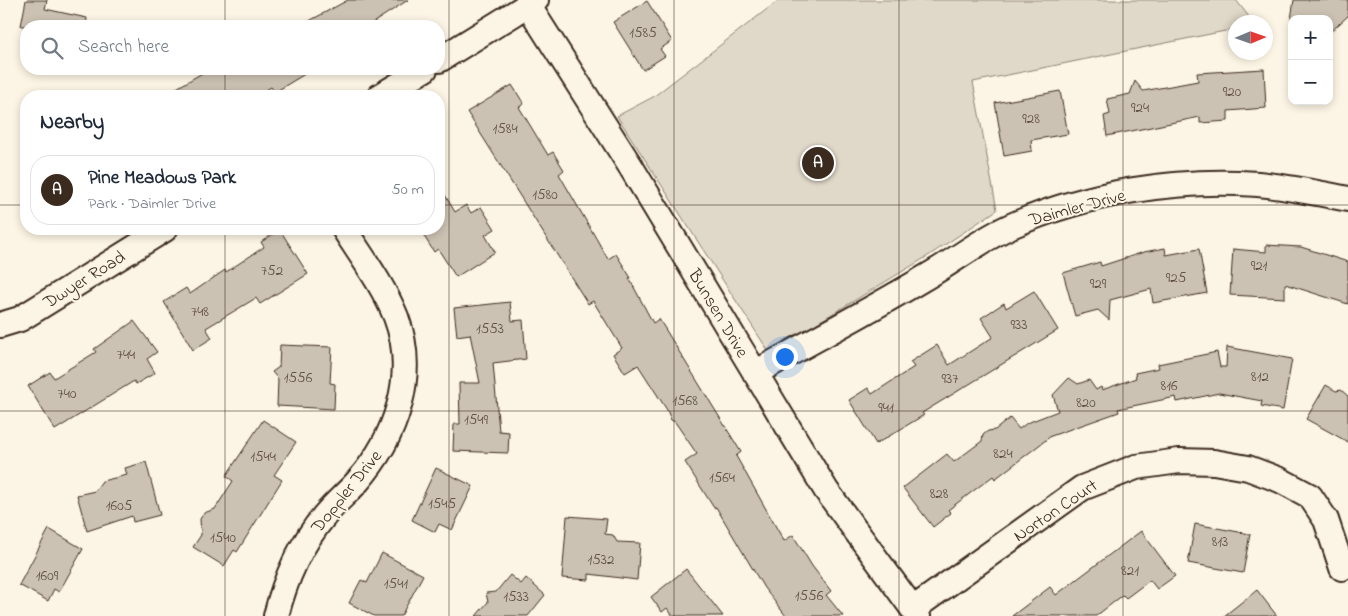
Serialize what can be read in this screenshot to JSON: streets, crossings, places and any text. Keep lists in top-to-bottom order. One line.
{"streets":{"street":["Daimler Drive","Dwyer Road","Bunsen Drive","Doppler Drive","Norton Court"]},"crossings":[["Daimler Drive","Bunsen Drive"],["Bunsen Drive","Norton Court"]],"house_numbers":["1585","920","924","928","1584","1580","921","752","925","929","748","933","1553","744","812","1556","937","816","740","1568","820","941","1549","824","1544","1564","828","1545","1605","1540","813","1532","821","1609","1541","1556","1533"],"north":"right","page":{"map_buttons":["+","−"],"search":"Search here","heading":"Nearby","pins":"A","list":[{"mark":"A","name":"Pine Meadows Park","note":"Park · Daimler Drive","value":"50 m"}]}}
